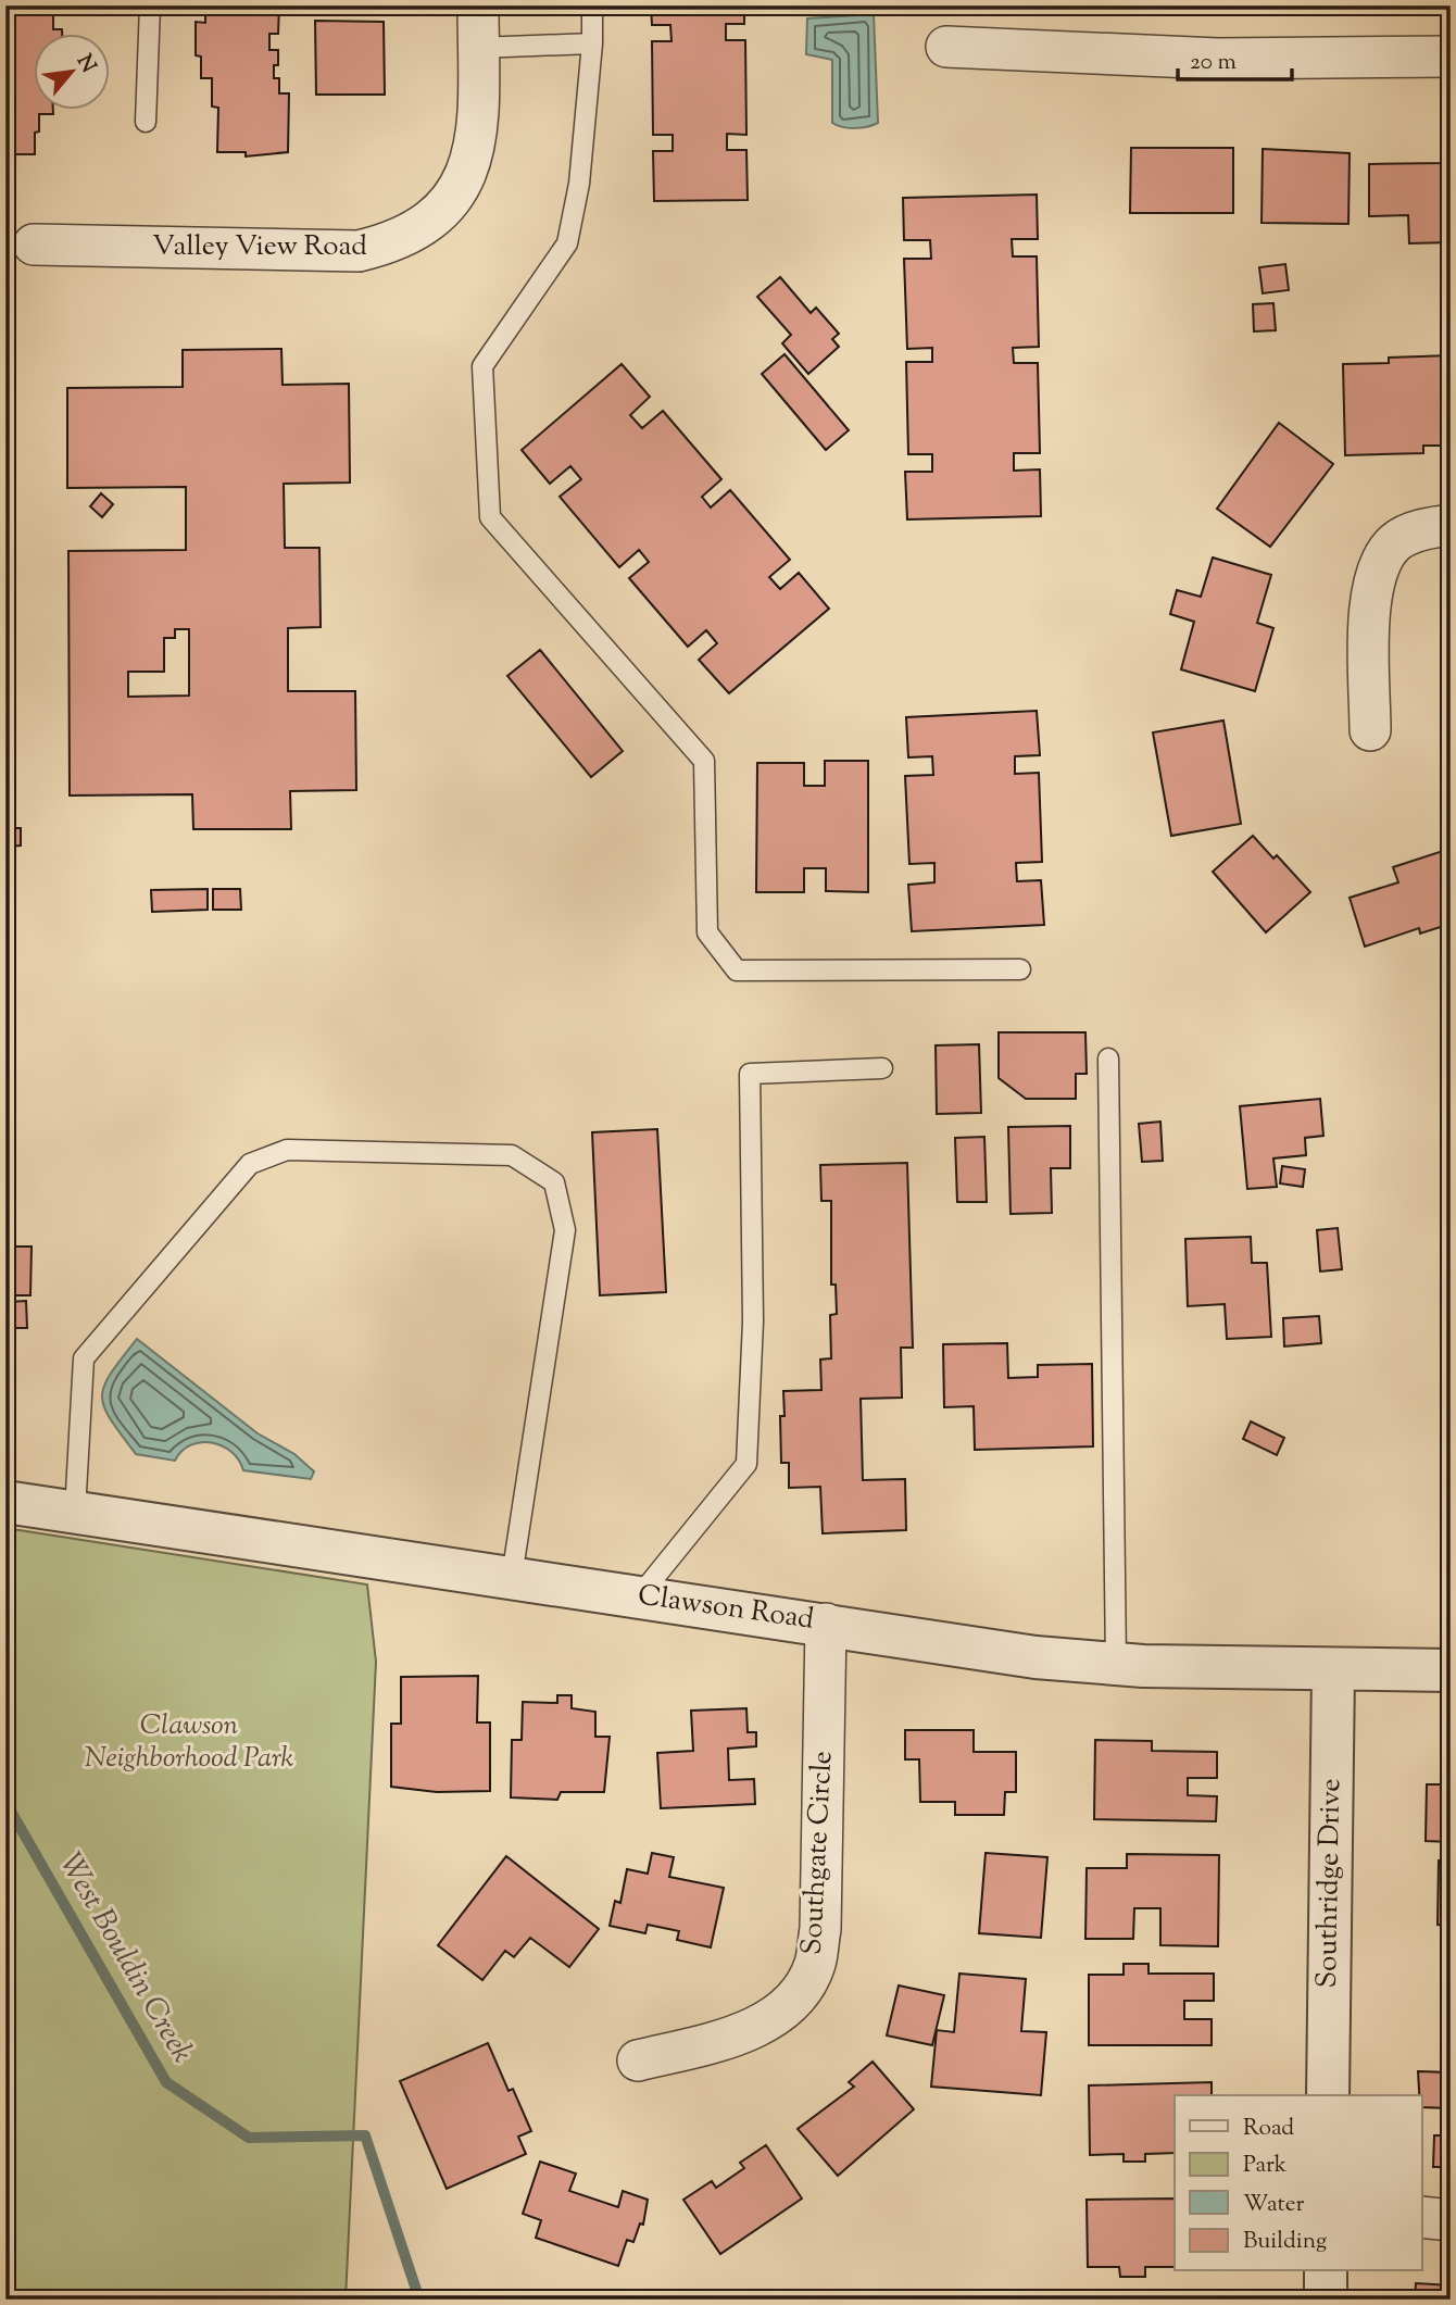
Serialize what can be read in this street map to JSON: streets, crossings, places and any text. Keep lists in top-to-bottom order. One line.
{"streets":{"street":["Valley View Road","Clawson Road","Southgate Circle","Southridge Drive"]},"crossings":[["Clawson Road","Southgate Circle"],["Clawson Road","Southridge Drive"]],"water":["West Bouldin Creek"],"parks":["Clawson Neighborhood Park"],"legend":["Road","Park","Water","Building"],"scale_bar":"20 m","north":"top right"}
